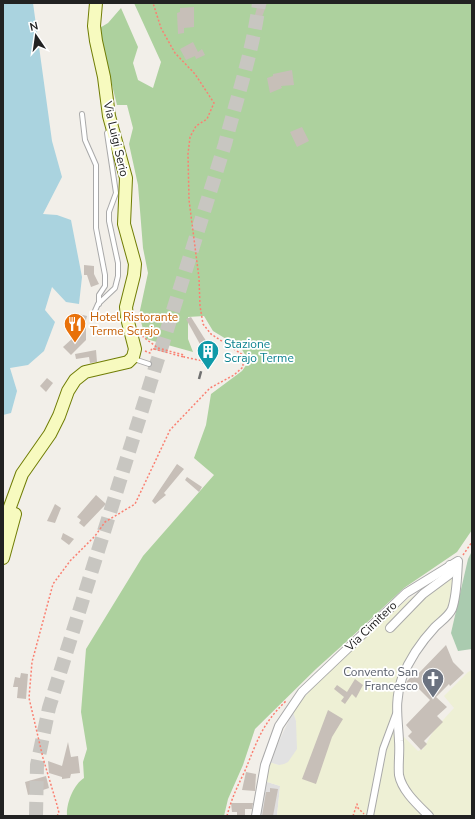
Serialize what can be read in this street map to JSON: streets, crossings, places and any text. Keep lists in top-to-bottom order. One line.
{"streets":{"main road":["Via Luigi Serio"],"street":["Via Cimitero"]},"places":{"restaurant":["Hotel Ristorante Terme Scrajo"],"building":["Stazione Scrajo Terme"],"church":["Convento San Francesco"]},"north":"top"}
